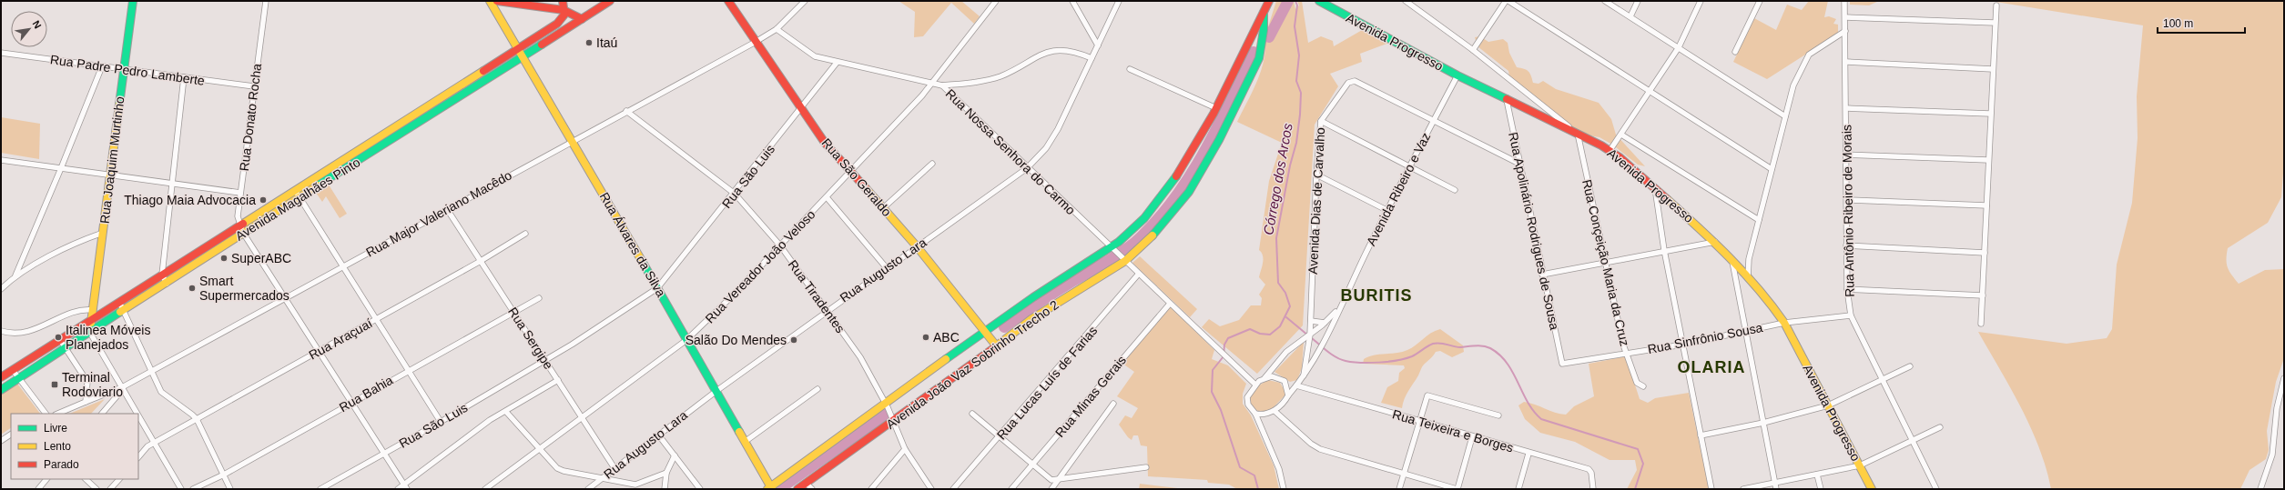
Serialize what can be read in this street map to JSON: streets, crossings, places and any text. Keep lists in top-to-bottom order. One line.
{"streets":{"street":["Avenida Progresso","Rua Padre Pedro Lamberte","Rua Donato Rocha","Rua Nossa Senhora do Carmo","Rua Joaquim Murtinho","Rua São Luis","Rua São Geraldo","Avenida Ribeiro e Vaz","Avenida Magalhães Pinto","Avenida Dias de Carvalho","Rua Antônio Ribeiro de Morais","Rua Major Valeriano Macêdo","Rua Apolinário Rodrigues de Sousa","Rua Álvares da Silva","Rua Conçeição Maria da Cruz","Rua Vereador João Veloso","Rua Augusto Lara","Rua Tiradentes","Rua Sergipe","Rua Sinfrônio Sousa","Rua Araçuaí","Avenida João Vaz Sobrinho Trecho 2","Rua Lucas Luís de Farias","Rua Bahia","Rua Minas Gerais","Rua Teixeira e Borges"]},"crossings":[["Avenida Progresso","Avenida Ribeiro e Vaz"],["Avenida Progresso","Rua Apolinário Rodrigues de Sousa"],["Avenida Progresso","Rua Conçeição Maria da Cruz"],["Avenida Progresso","Rua Sinfrônio Sousa"],["Rua Padre Pedro Lamberte","Rua Donato Rocha"],["Rua Padre Pedro Lamberte","Rua Joaquim Murtinho"],["Rua Donato Rocha","Rua São Luis"],["Rua Donato Rocha","Avenida Magalhães Pinto"],["Rua Donato Rocha","Rua Major Valeriano Macêdo"],["Rua Donato Rocha","Rua Araçuaí"],["Rua Donato Rocha","Rua Bahia"],["Rua Nossa Senhora do Carmo","Rua São Luis"],["Rua Nossa Senhora do Carmo","Rua Major Valeriano Macêdo"],["Rua Nossa Senhora do Carmo","Rua Vereador João Veloso"],["Rua Nossa Senhora do Carmo","Rua Augusto Lara"],["Rua Nossa Senhora do Carmo","Avenida João Vaz Sobrinho Trecho 2"],["Rua Joaquim Murtinho","Avenida Magalhães Pinto"],["Rua São Luis","Rua São Geraldo"],["Rua São Luis","Rua Álvares da Silva"],["Rua São Luis","Rua Tiradentes"],["Rua São Luis","Rua Sergipe"],["Rua São Geraldo","Rua Major Valeriano Macêdo"],["Rua São Geraldo","Rua Vereador João Veloso"],["Rua São Geraldo","Rua Augusto Lara"],["Rua São Geraldo","Avenida João Vaz Sobrinho Trecho 2"],["Avenida Ribeiro e Vaz","Avenida Dias de Carvalho"],["Avenida Magalhães Pinto","Rua Álvares da Silva"],["Rua Antônio Ribeiro de Morais","Rua Sinfrônio Sousa"],["Rua Major Valeriano Macêdo","Rua Álvares da Silva"],["Rua Major Valeriano Macêdo","Rua Tiradentes"],["Rua Major Valeriano Macêdo","Rua Sergipe"],["Rua Apolinário Rodrigues de Sousa","Rua Sinfrônio Sousa"],["Rua Álvares da Silva","Rua Vereador João Veloso"],["Rua Álvares da Silva","Rua Augusto Lara"],["Rua Conçeição Maria da Cruz","Rua Sinfrônio Sousa"],["Rua Vereador João Veloso","Rua Tiradentes"],["Rua Vereador João Veloso","Rua Sergipe"],["Rua Augusto Lara","Rua Tiradentes"],["Rua Augusto Lara","Rua Sergipe"],["Rua Tiradentes","Avenida João Vaz Sobrinho Trecho 2"],["Rua Sergipe","Rua Araçuaí"],["Rua Sergipe","Rua Bahia"]],"districts":["BURITIS","OLARIA"],"water":["Córrego dos Arcos"],"places":{"other":["Itaú","Thiago Maia Advocacia","SuperABC","Smart Supermercados","Italinea Móveis Planejados","ABC","Salão Do Mendes"],"transit":["Terminal Rodoviario"]},"legend":["Livre","Lento","Parado"],"scale_bar":"100 m","north":"top right"}
